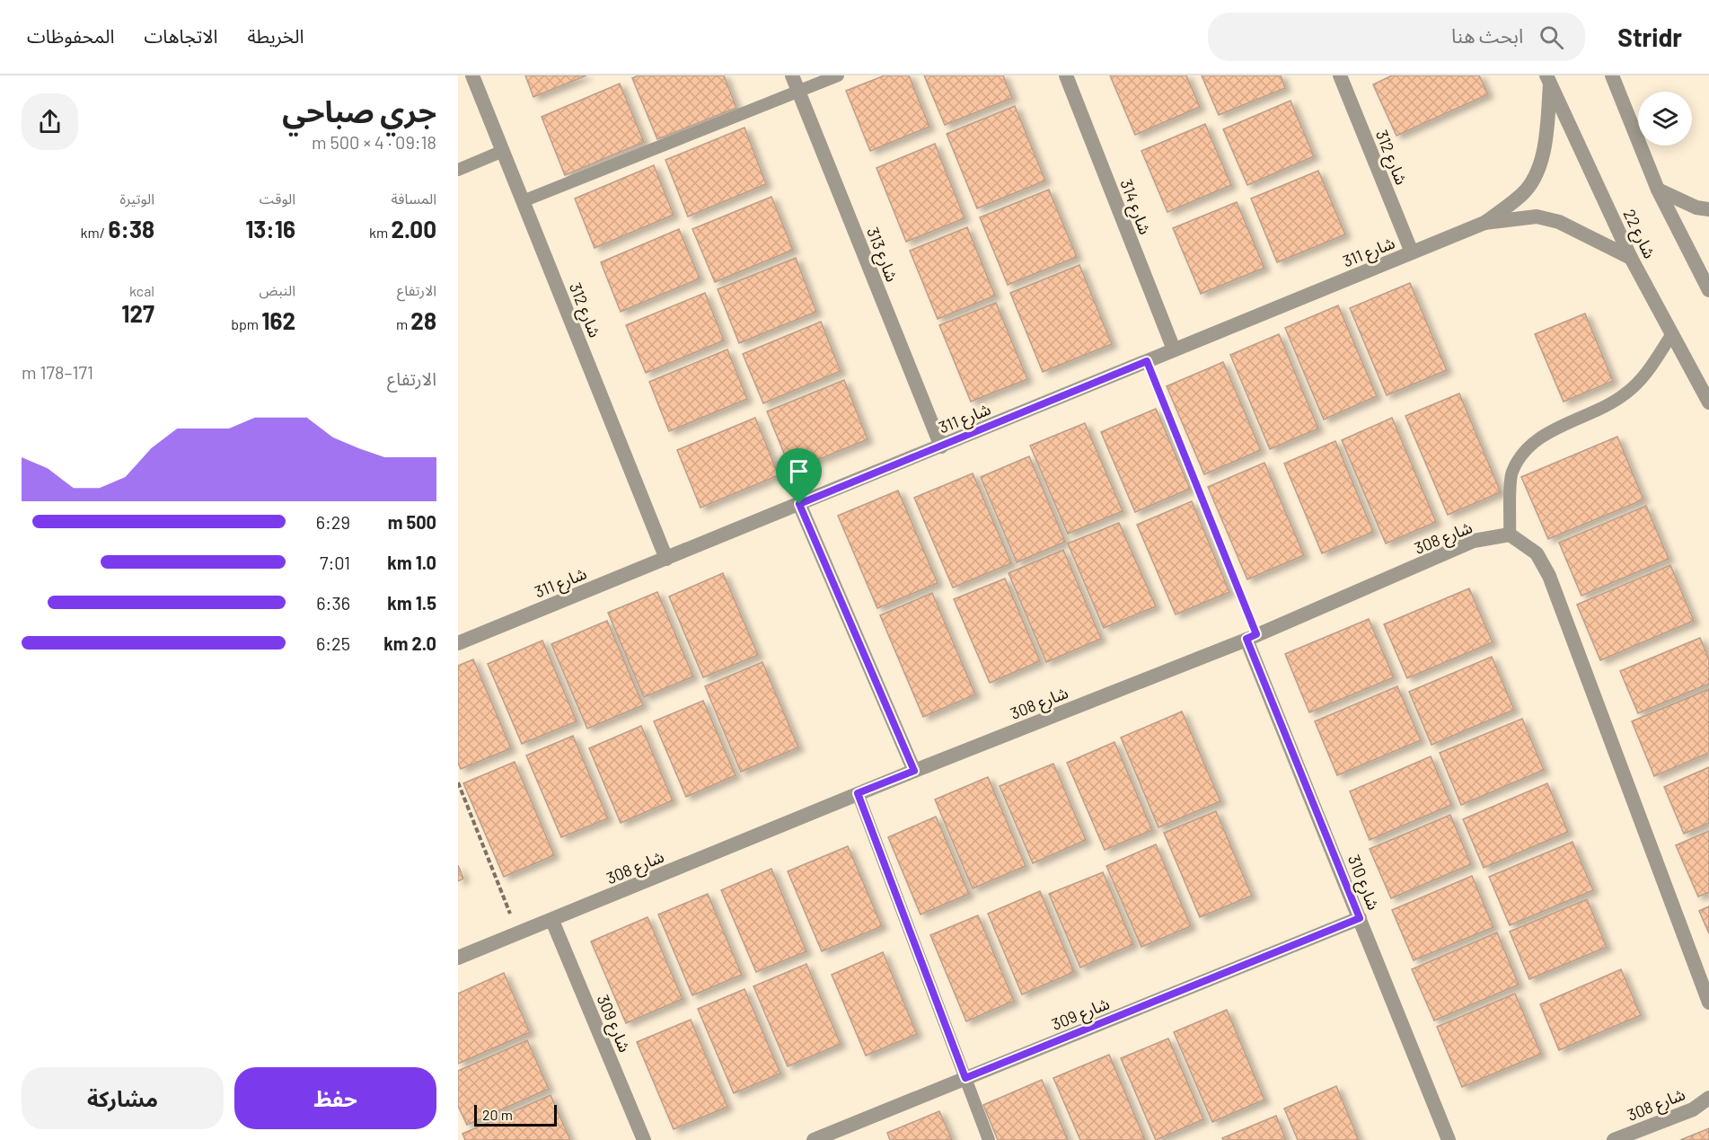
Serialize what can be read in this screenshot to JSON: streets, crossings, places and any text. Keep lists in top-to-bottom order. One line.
{"streets":{"street":["شارع 312","شارع 314","شارع 22","شارع 311","شارع 313","شارع 308","شارع 310","شارع 309"]},"crossings":[["شارع 312","شارع 311"],["شارع 314","شارع 311"],["شارع 22","شارع 311"],["شارع 311","شارع 313"],["شارع 308","شارع 310"],["شارع 308","شارع 309"],["شارع 310","شارع 309"]],"scale_bar":"20 m","page":{"header":"Stridr","search":"ابحث هنا","nav":["الخريطة","الاتجاهات","المحفوظات"],"heading":["جري صباحي","09:18 · 4 × 500 m"],"stats":[["المسافة","2.00 km"],["الوقت","13:16"],["الوتيرة","6:38 /km"],["الارتفاع","28 m"],["النبض","162 bpm"],["kcal","127"]],"chart":["الارتفاع","171–178 m"],"list":[{"name":"500 m","note":"6:29"},{"name":"1.0 km","note":"7:01"},{"name":"1.5 km","note":"6:36"},{"name":"2.0 km","note":"6:25"}],"buttons":["حفظ","مشاركة"],"scale":"20 m"}}
